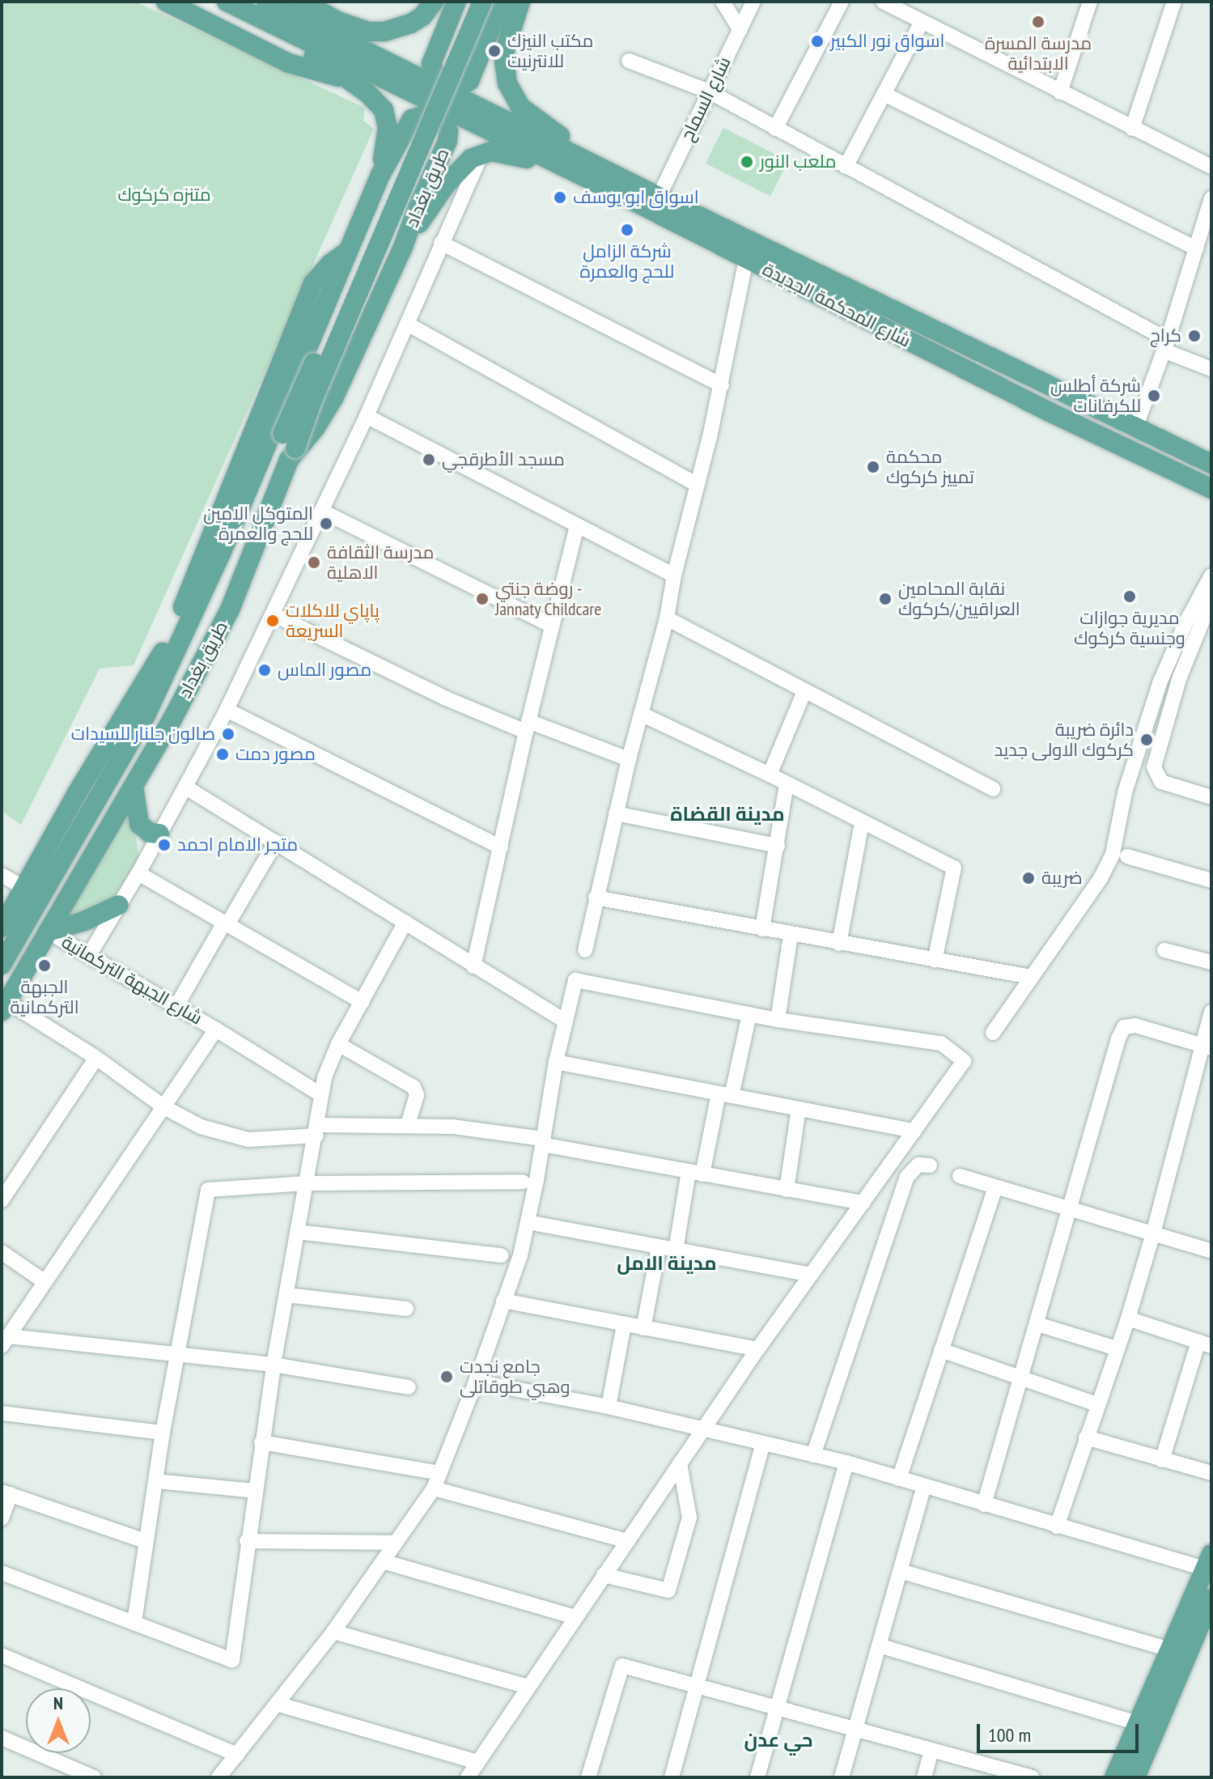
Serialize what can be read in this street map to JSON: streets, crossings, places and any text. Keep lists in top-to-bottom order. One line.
{"streets":{"main road":["طريق بغداد","شارع المحكمة الجديدة"],"street":["شارع السماح","شارع الجبهة التركمانية"]},"crossings":[["شارع السماح","شارع المحكمة الجديدة"],["طريق بغداد","شارع الجبهة التركمانية"]],"districts":["مدينة القضاة","مدينة الامل","حي عدن"],"parks":["متنزه كركوك"],"places":["مدرسة المسرة الابتدائية","اسواق نور الكبير","مكتب النيزك للانترنيت","ملعب النور","اسواق ابو يوسف","شركة الزامل للحج والعمرة","كراج","شركة أطلس للكرفانات","مسجد الأطرقجي","محكمة تمييز كركوك","المتوكل الامين للحج والعمرة","مدرسة الثقافة الاهلية","مديرية جوازات وجنسية كركوك","روضة جنتي - Jannaty Childcare","نقابة المحامين العراقيين/كركوك","پاپاي للاكلات السريعة","مصور الماس","صالون جلنار للسيدات","دائرة ضريبة كركوك الاولی جدید","مصور دمت","متجر الامام احمد","ضريبة","الجبهة التركمانية","جامع نجدت وهبي طوقاتلى"],"scale_bar":"100 m","north":"top"}
